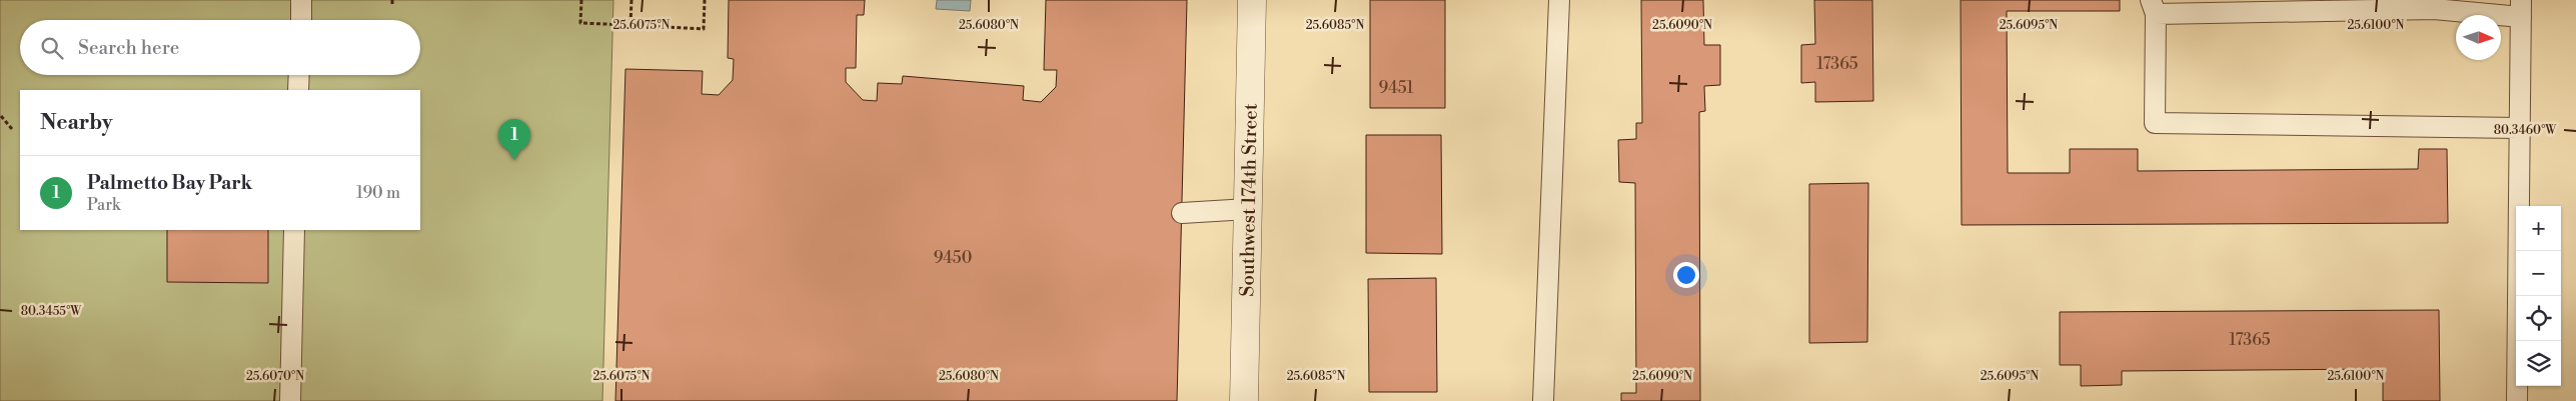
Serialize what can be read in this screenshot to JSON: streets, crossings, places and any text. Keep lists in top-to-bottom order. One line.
{"streets":{"street":["Southwest 174th Street"]},"house_numbers":["17365","9451","9450","17365"],"north":"right","page":{"search":"Search here","heading":"Nearby","pins":"1","list":[{"mark":"1","name":"Palmetto Bay Park","note":"Park","value":"190 m"}],"map_buttons":["+","−"]},"coordinates":["25.6075°N","25.6080°N","25.6085°N","25.6090°N","25.6095°N","25.6100°N","80.3460°W","80.3455°W","25.6070°N"]}
